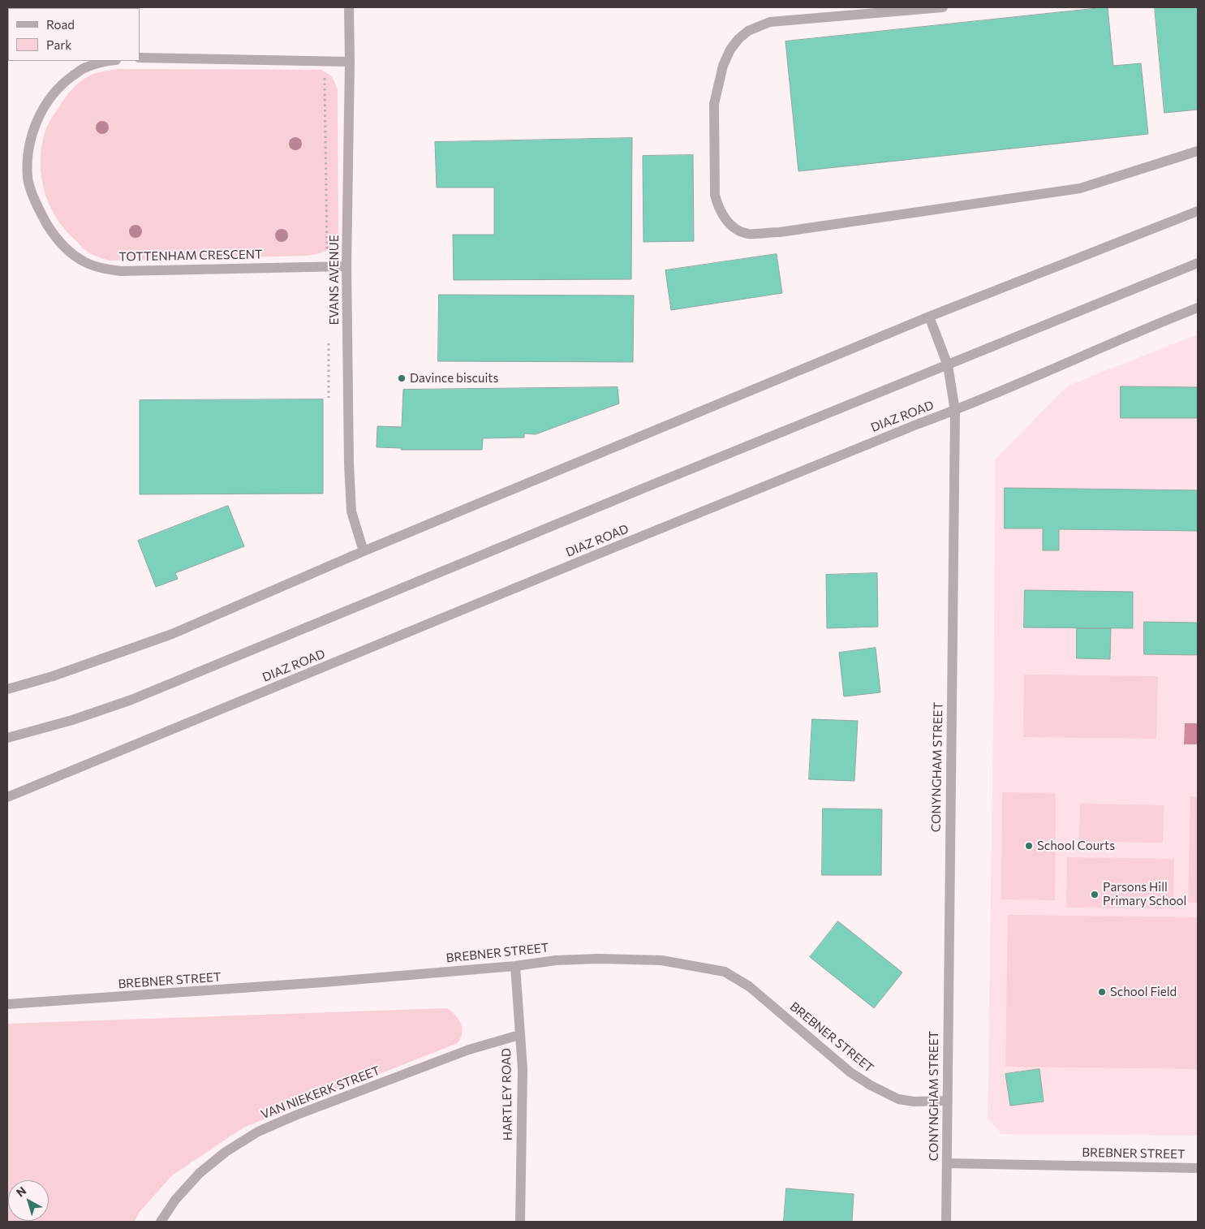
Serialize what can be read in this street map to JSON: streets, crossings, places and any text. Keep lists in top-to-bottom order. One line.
{"streets":{"street":["TOTTENHAM CRESCENT","EVANS AVENUE","DIAZ ROAD","CONYNGHAM STREET","BREBNER STREET","VAN NIEKERK STREET","HARTLEY ROAD"]},"crossings":[["TOTTENHAM CRESCENT","EVANS AVENUE"],["DIAZ ROAD","CONYNGHAM STREET"],["CONYNGHAM STREET","BREBNER STREET"],["BREBNER STREET","HARTLEY ROAD"],["VAN NIEKERK STREET","HARTLEY ROAD"]],"places":["Davince biscuits","School Courts","Parsons Hill Primary School","School Field"],"legend":["Road","Park"],"north":"top left"}
